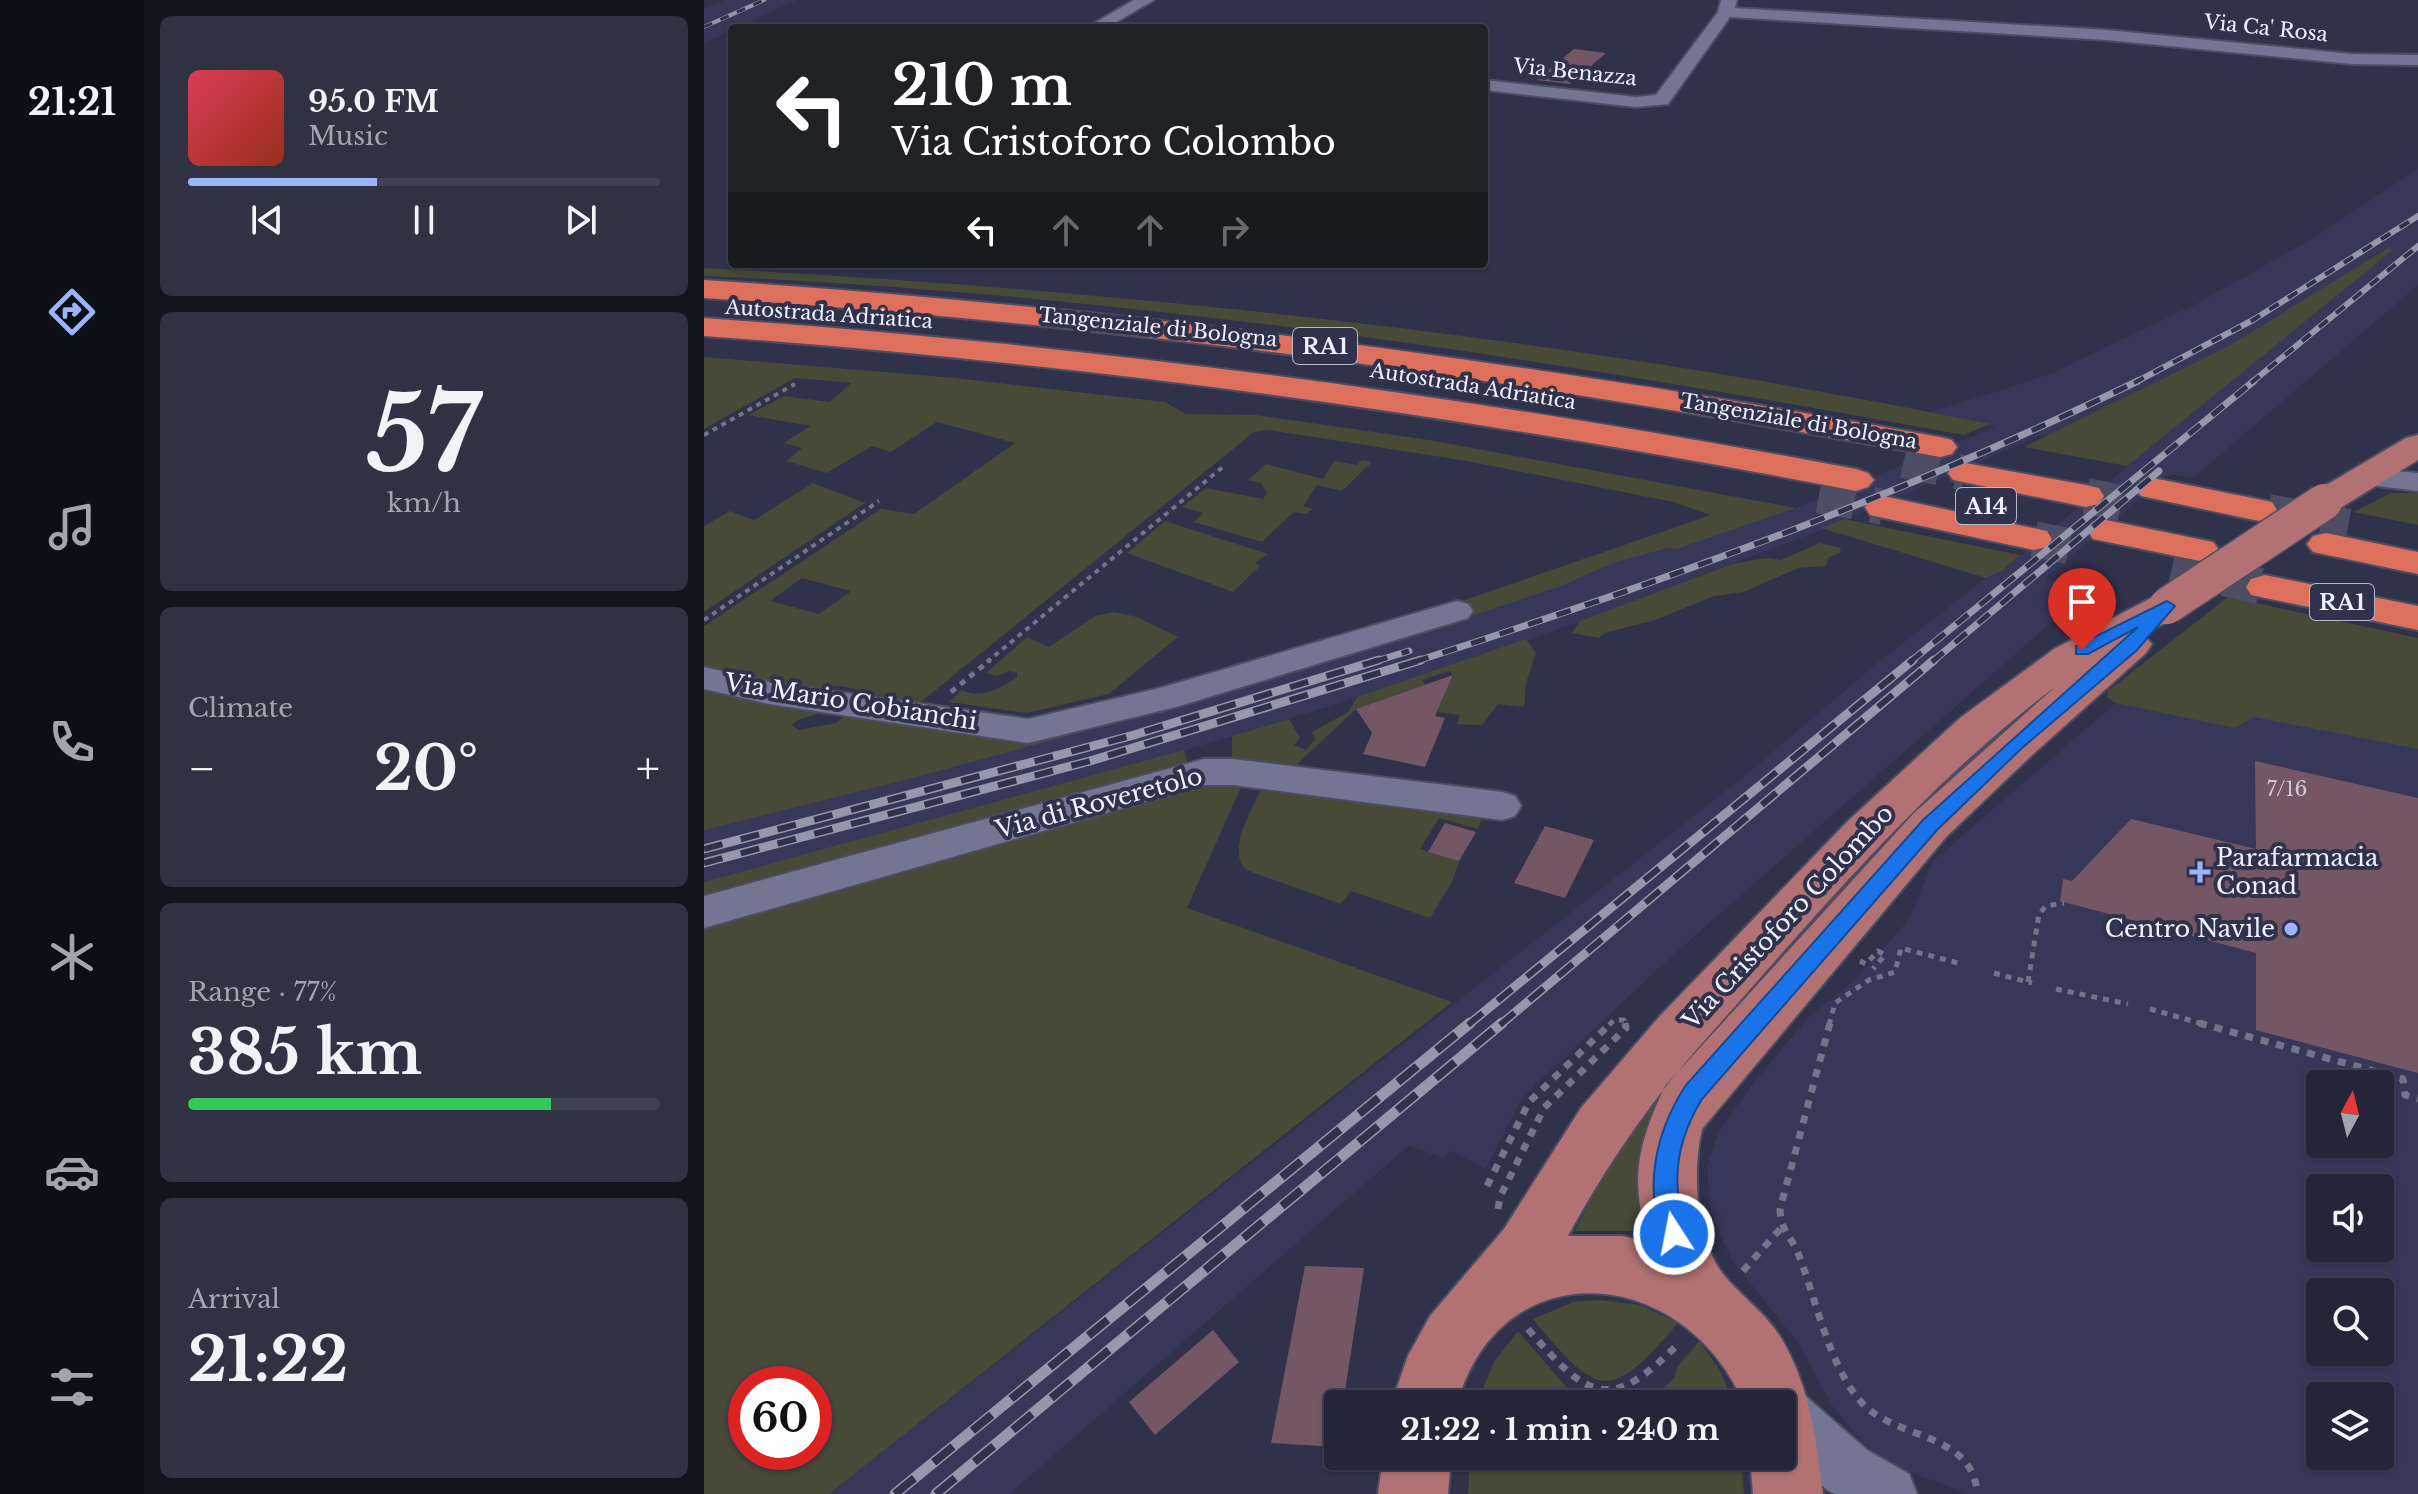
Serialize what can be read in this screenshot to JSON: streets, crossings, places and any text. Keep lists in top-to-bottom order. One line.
{"streets":{"highway":["Autostrada Adriatica","Tangenziale di Bologna","RA1","A14"],"main road":["Via Cristoforo Colombo"],"street":["Via Ca' Rosa","Via Benazza","Via Mario Cobianchi","Via di Roveretolo"]},"crossings":[["Via Ca' Rosa","Via Benazza"]],"places":{"health":["Parafarmacia Conad"],"other":["Centro Navile"]},"house_numbers":["7/16"],"north":"top","page":{"tabs":"21:21","turn":["210 m","Via Cristoforo Colombo"],"song":["95.0 FM","Music"],"tile":[["57","km/h"],"Climate",["Range · 77%","385 km"],["Arrival","21:22"]],"heat":["−","20°","+"],"limit":"60","trip":"21:22 · 1 min · 240 m"}}
